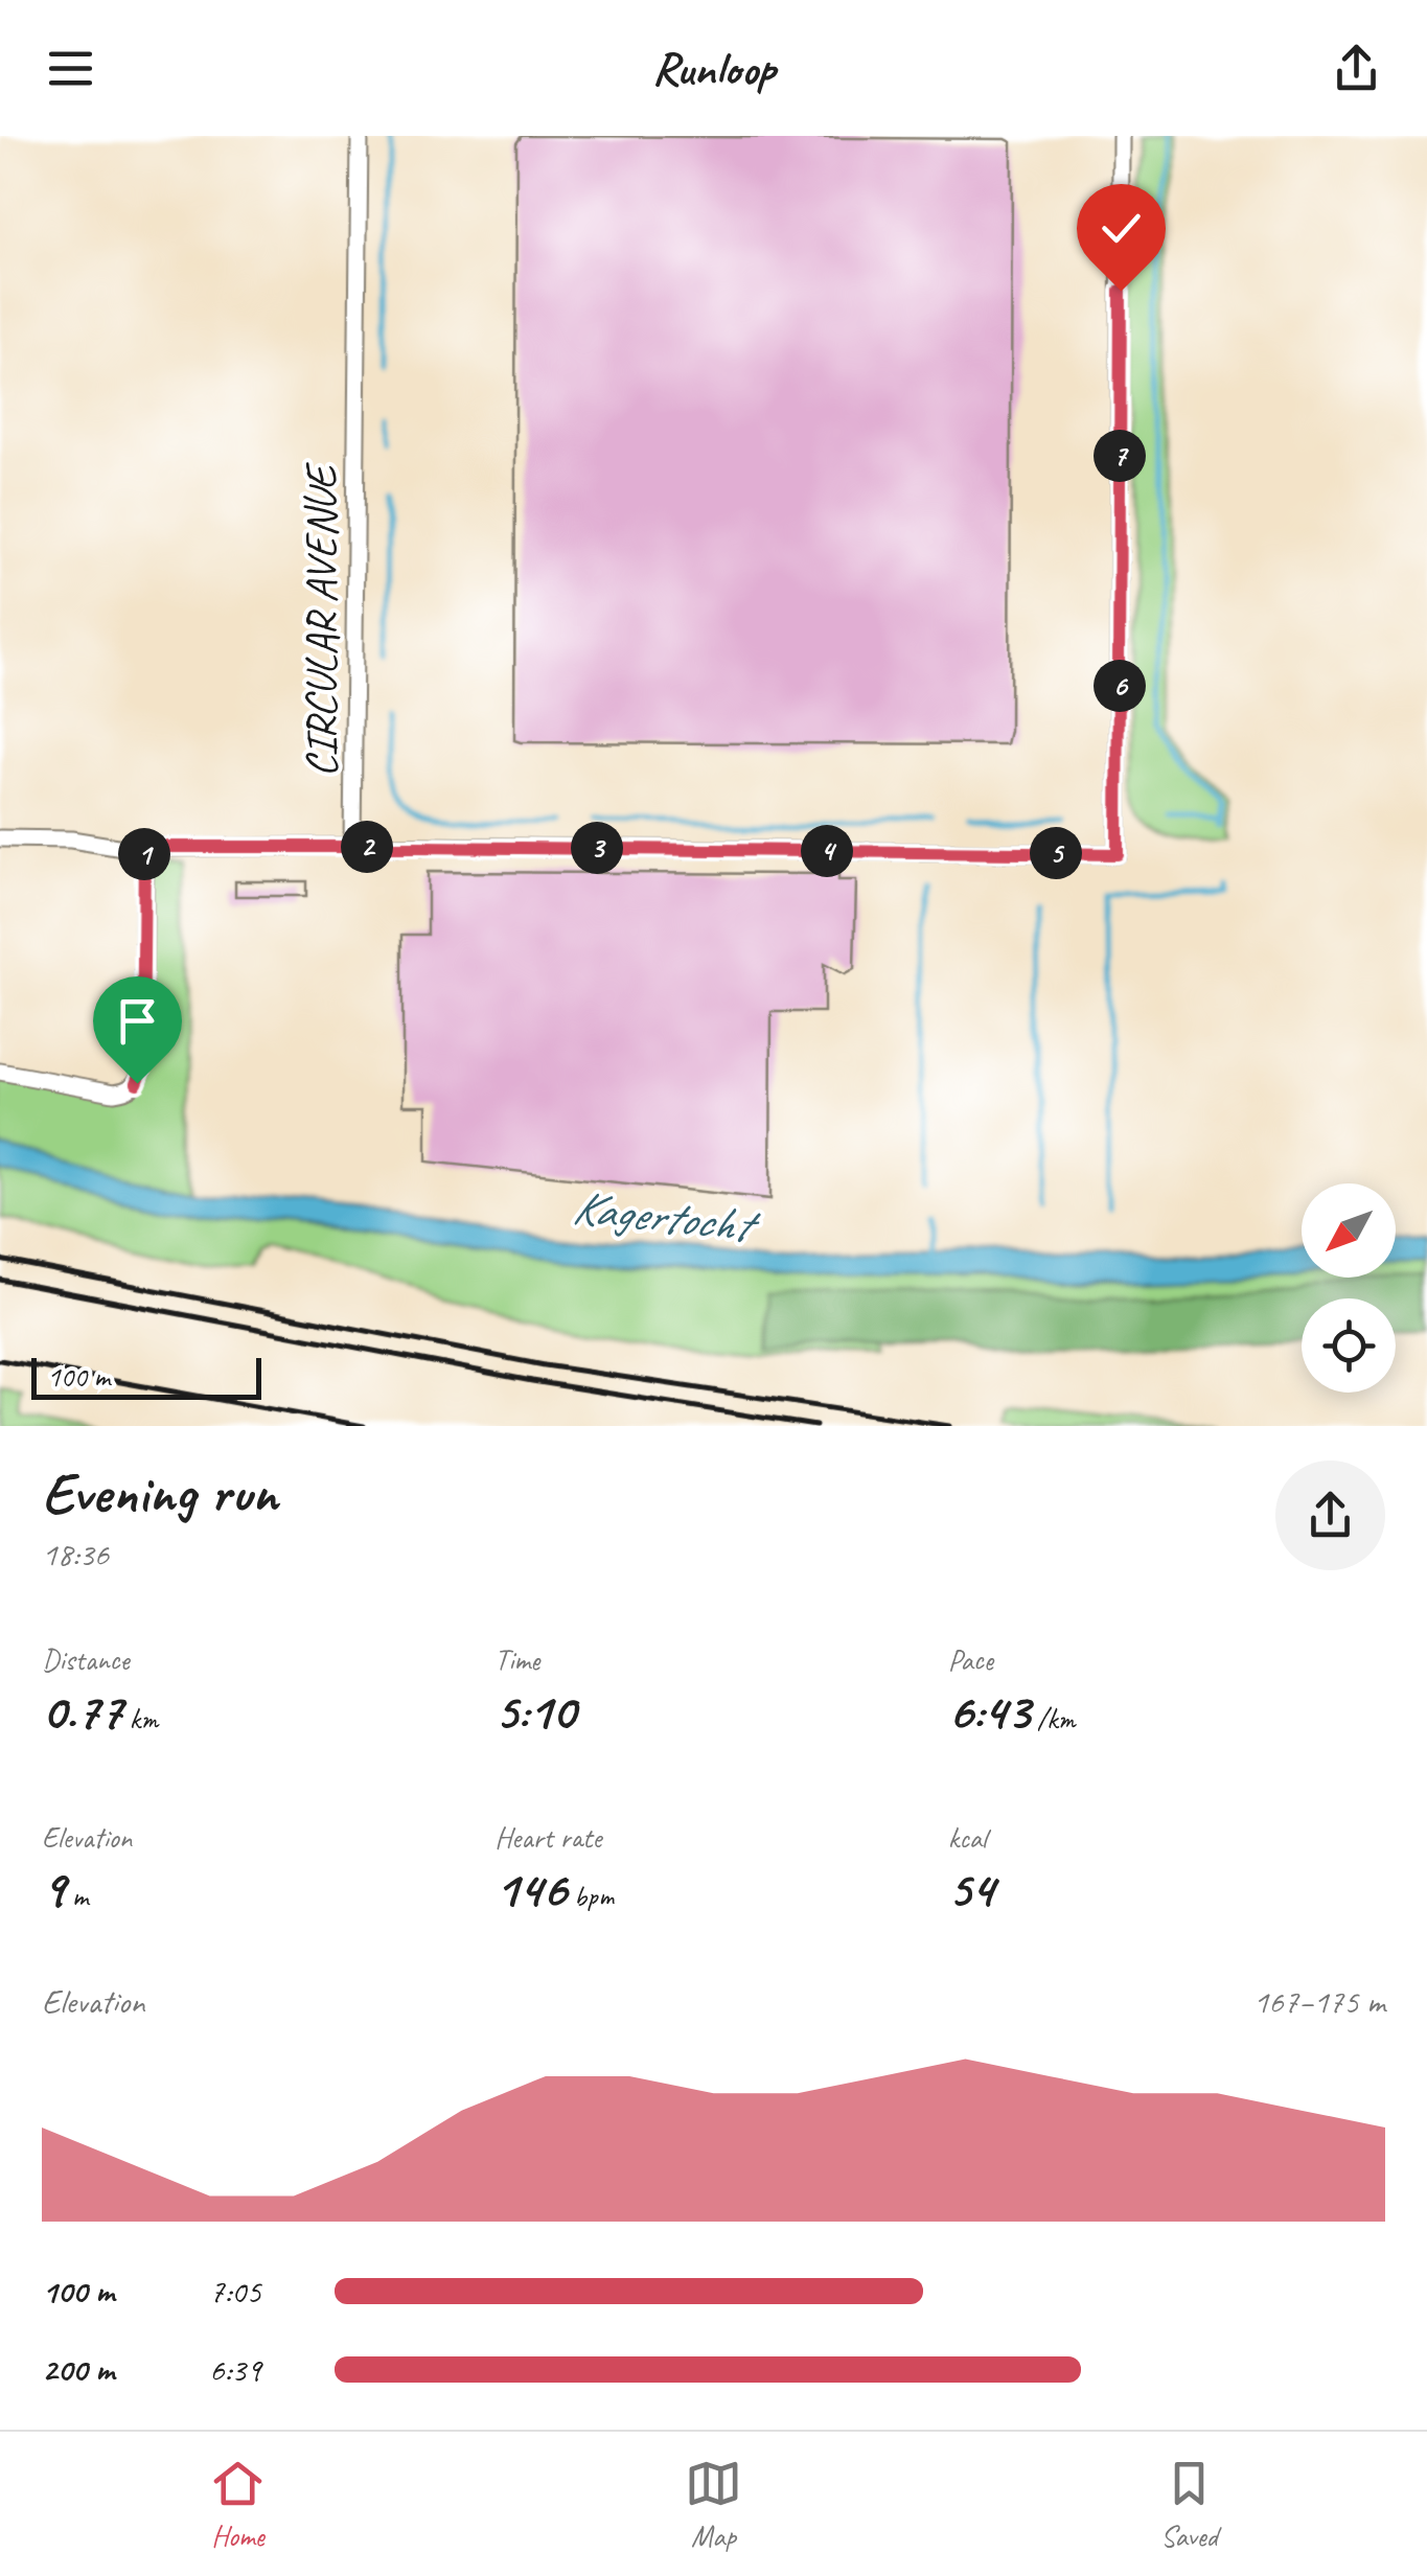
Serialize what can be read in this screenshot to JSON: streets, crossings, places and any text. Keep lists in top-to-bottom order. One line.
{"streets":{"street":["CIRCULAR AVENUE"]},"water":["Kagertocht"],"scale_bar":"100 m","north":"bottom left","page":{"header":"Runloop","pins":["7","6","2","3","4","5","1"],"scale":"100 m","heading":["Evening run","18:36"],"stats":[["Distance","0.77 km"],["Time","5:10"],["Pace","6:43 /km"],["Elevation","9 m"],["Heart rate","146 bpm"],["kcal","54"]],"chart":["Elevation","167–175 m"],"list":[{"name":"100 m","note":"7:05"},{"name":"200 m","note":"6:39"}],"tabs":["Home","Map","Saved"]}}
